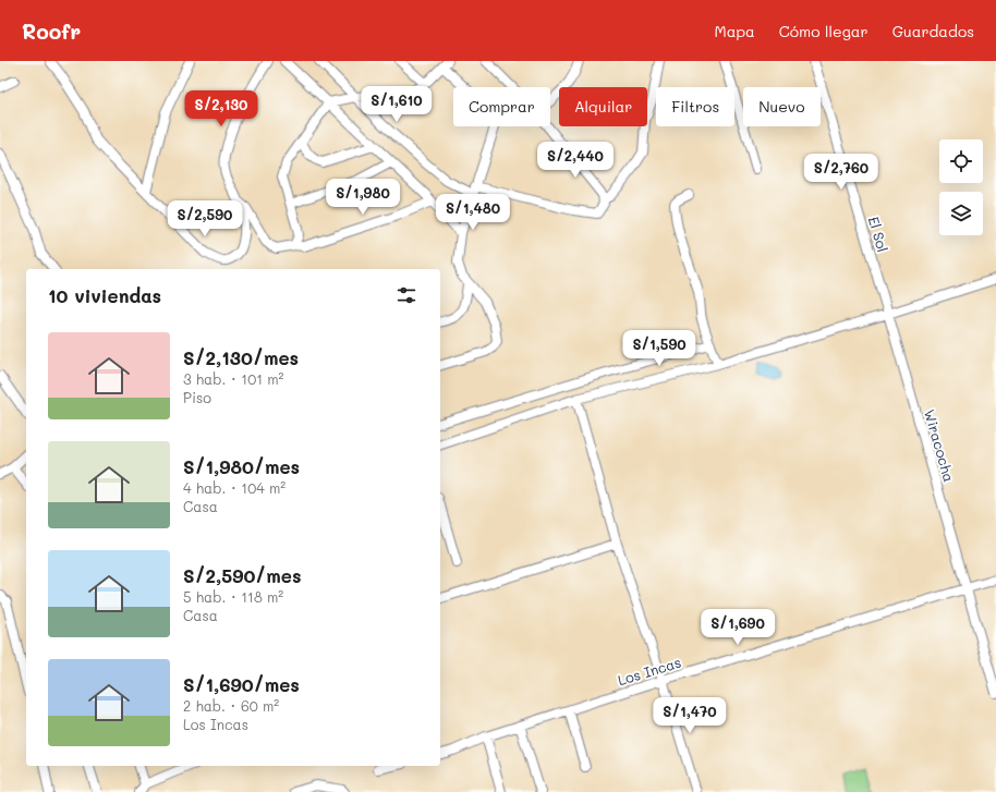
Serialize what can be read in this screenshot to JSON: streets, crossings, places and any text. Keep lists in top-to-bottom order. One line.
{"streets":{"street":["El Sol","Wiracocha","Los Incas"]},"crossings":[["El Sol","Wiracocha"],["Wiracocha","Los Incas"]],"page":{"header":"Roofr","nav":["Mapa","Cómo llegar","Guardados"],"price":["S/1,610","S/2,130","S/2,440","S/2,760","S/1,980","S/1,480","S/2,590","S/1,590","S/1,690","S/1,470"],"chip":["Comprar","Alquilar","Filtros","Nuevo"],"heading":"10 viviendas","list":[{"name":"S/2,130/mes","note":"3 hab. · 101 m² · Piso"},{"name":"S/1,980/mes","note":"4 hab. · 104 m² · Casa"},{"name":"S/2,590/mes","note":"5 hab. · 118 m² · Casa"},{"name":"S/1,690/mes","note":"2 hab. · 60 m² · Los Incas"}]}}
